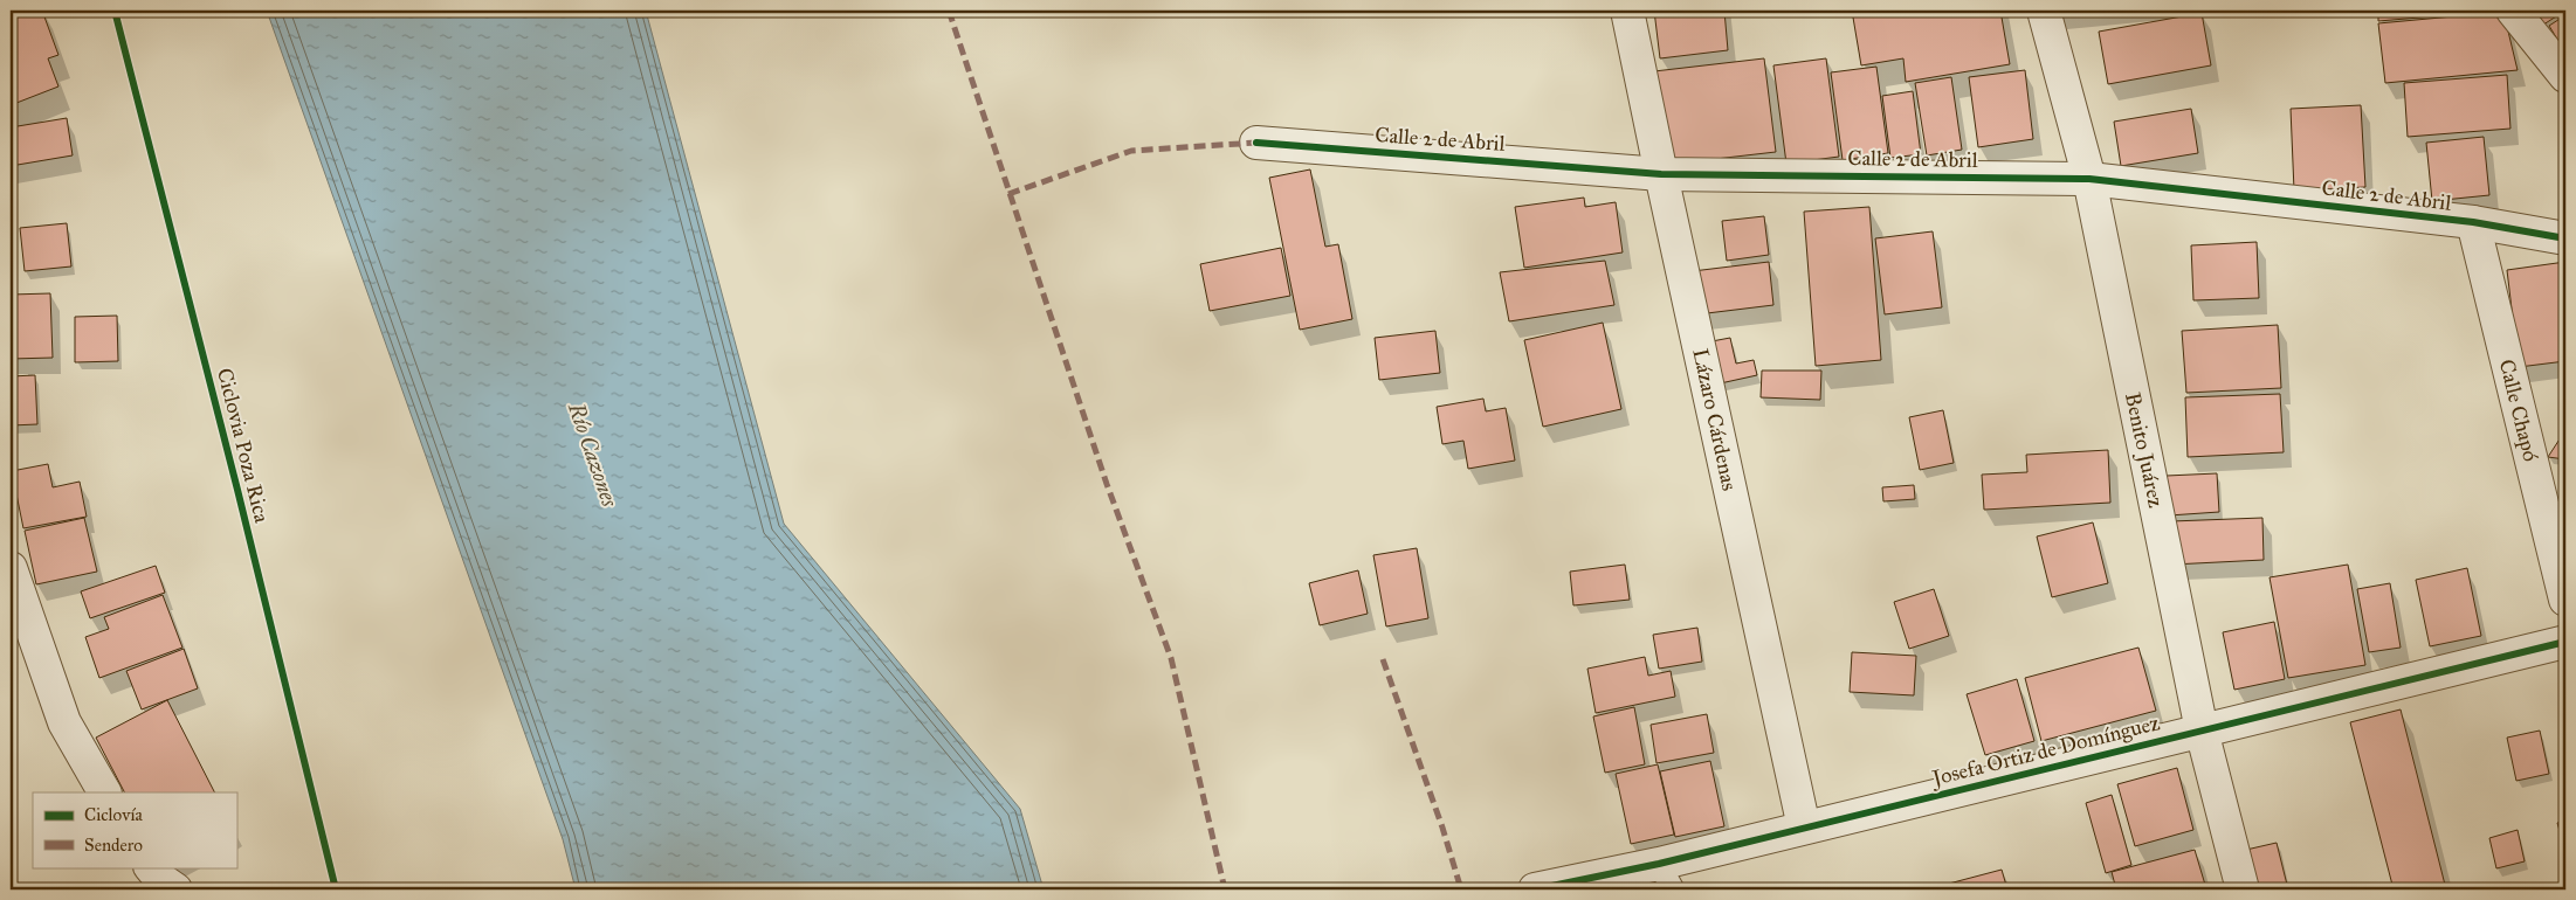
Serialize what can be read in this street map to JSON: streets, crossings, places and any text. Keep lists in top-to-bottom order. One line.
{"streets":{"street":["Calle 2 de Abril","Calle Chapó","Lázaro Cárdenas","Benito Juárez","Josefa Ortiz de Domínguez"],"cycle path":["Ciclovia Poza Rica"]},"crossings":[["Calle 2 de Abril","Calle Chapó"],["Calle 2 de Abril","Lázaro Cárdenas"],["Calle 2 de Abril","Benito Juárez"],["Lázaro Cárdenas","Josefa Ortiz de Domínguez"],["Benito Juárez","Josefa Ortiz de Domínguez"]],"water":["Río Cazones"],"legend":["Ciclovía","Sendero"]}
